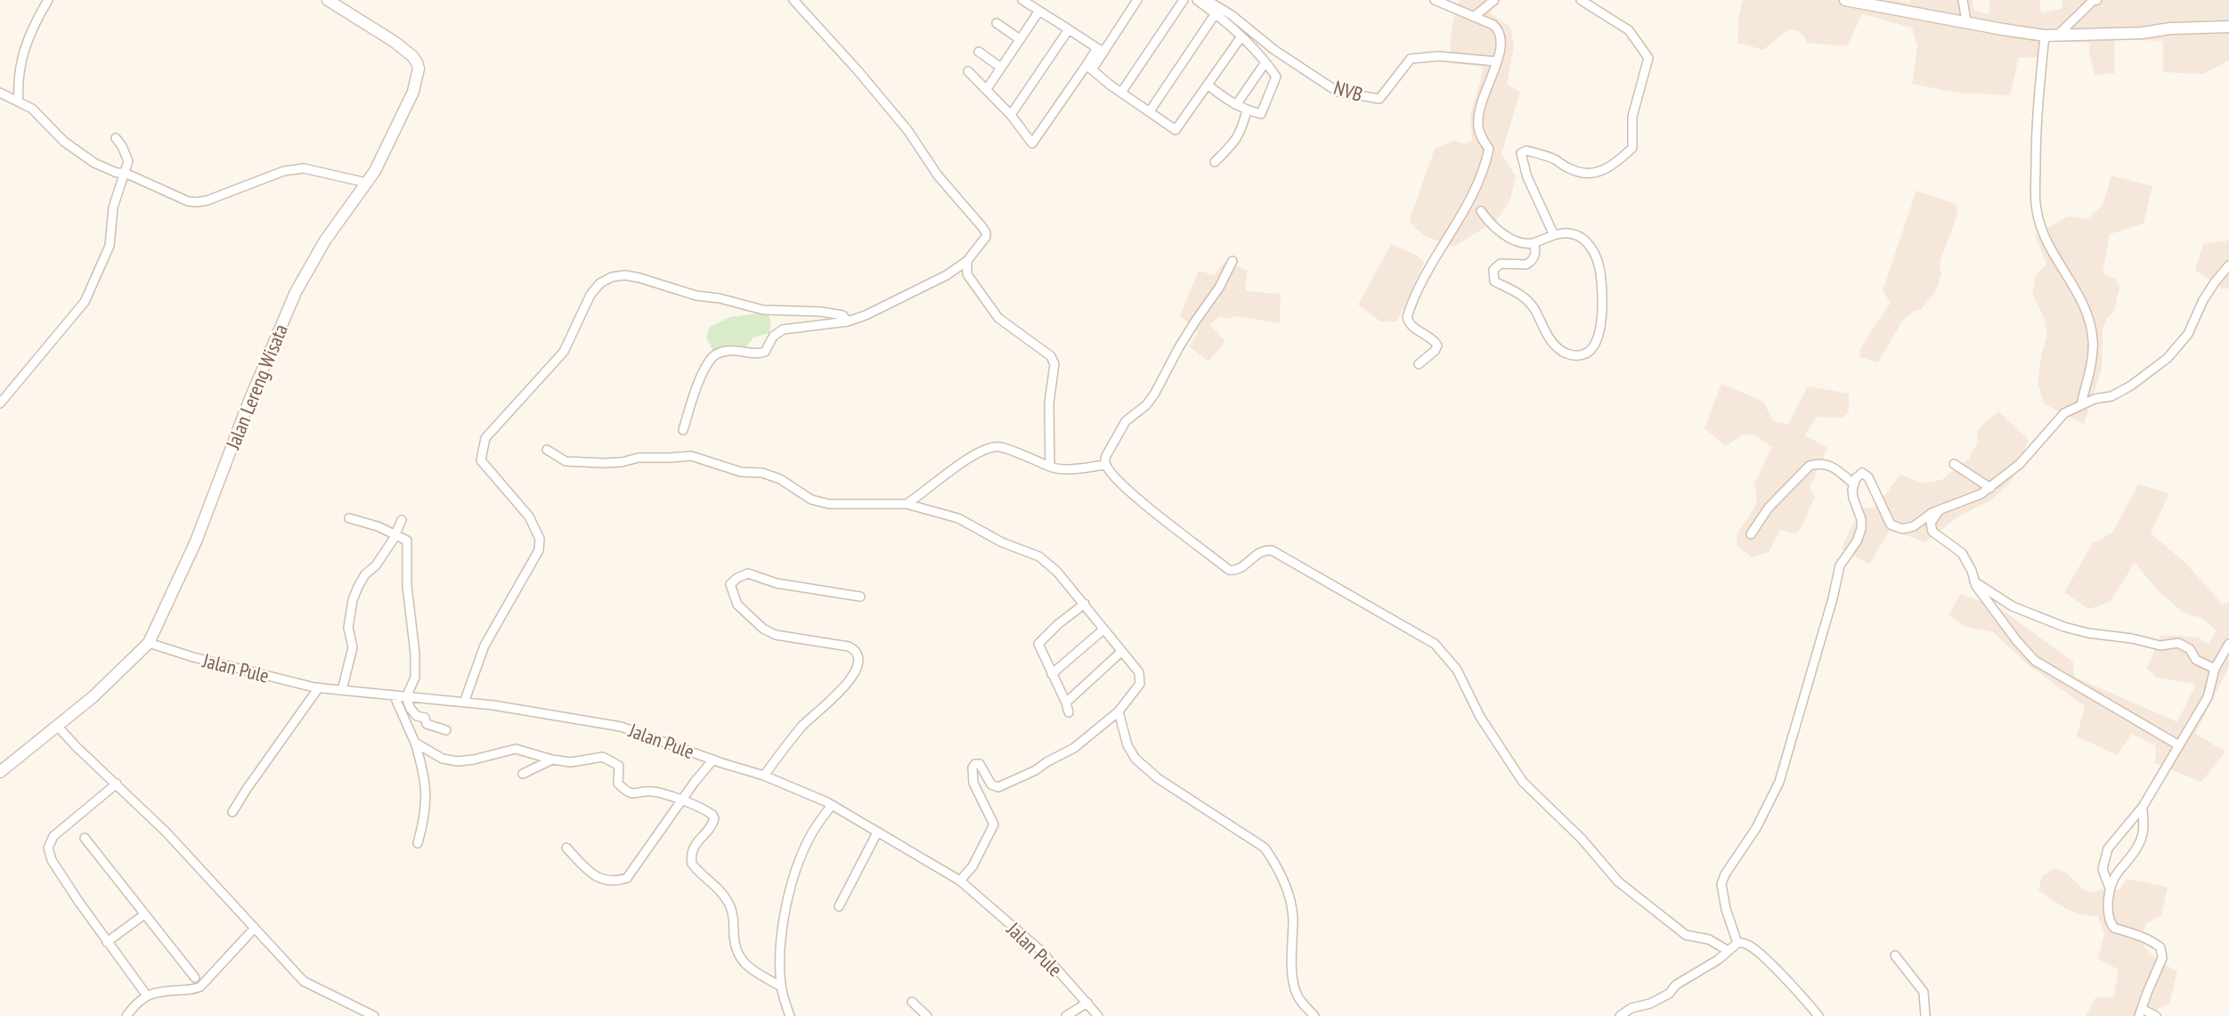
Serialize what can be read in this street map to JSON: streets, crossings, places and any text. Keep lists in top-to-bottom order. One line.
{"streets":{"main road":["Jalan Lereng Wisata"],"street":["NVB","Jalan Pule"]},"crossings":[["Jalan Lereng Wisata","Jalan Pule"]]}
